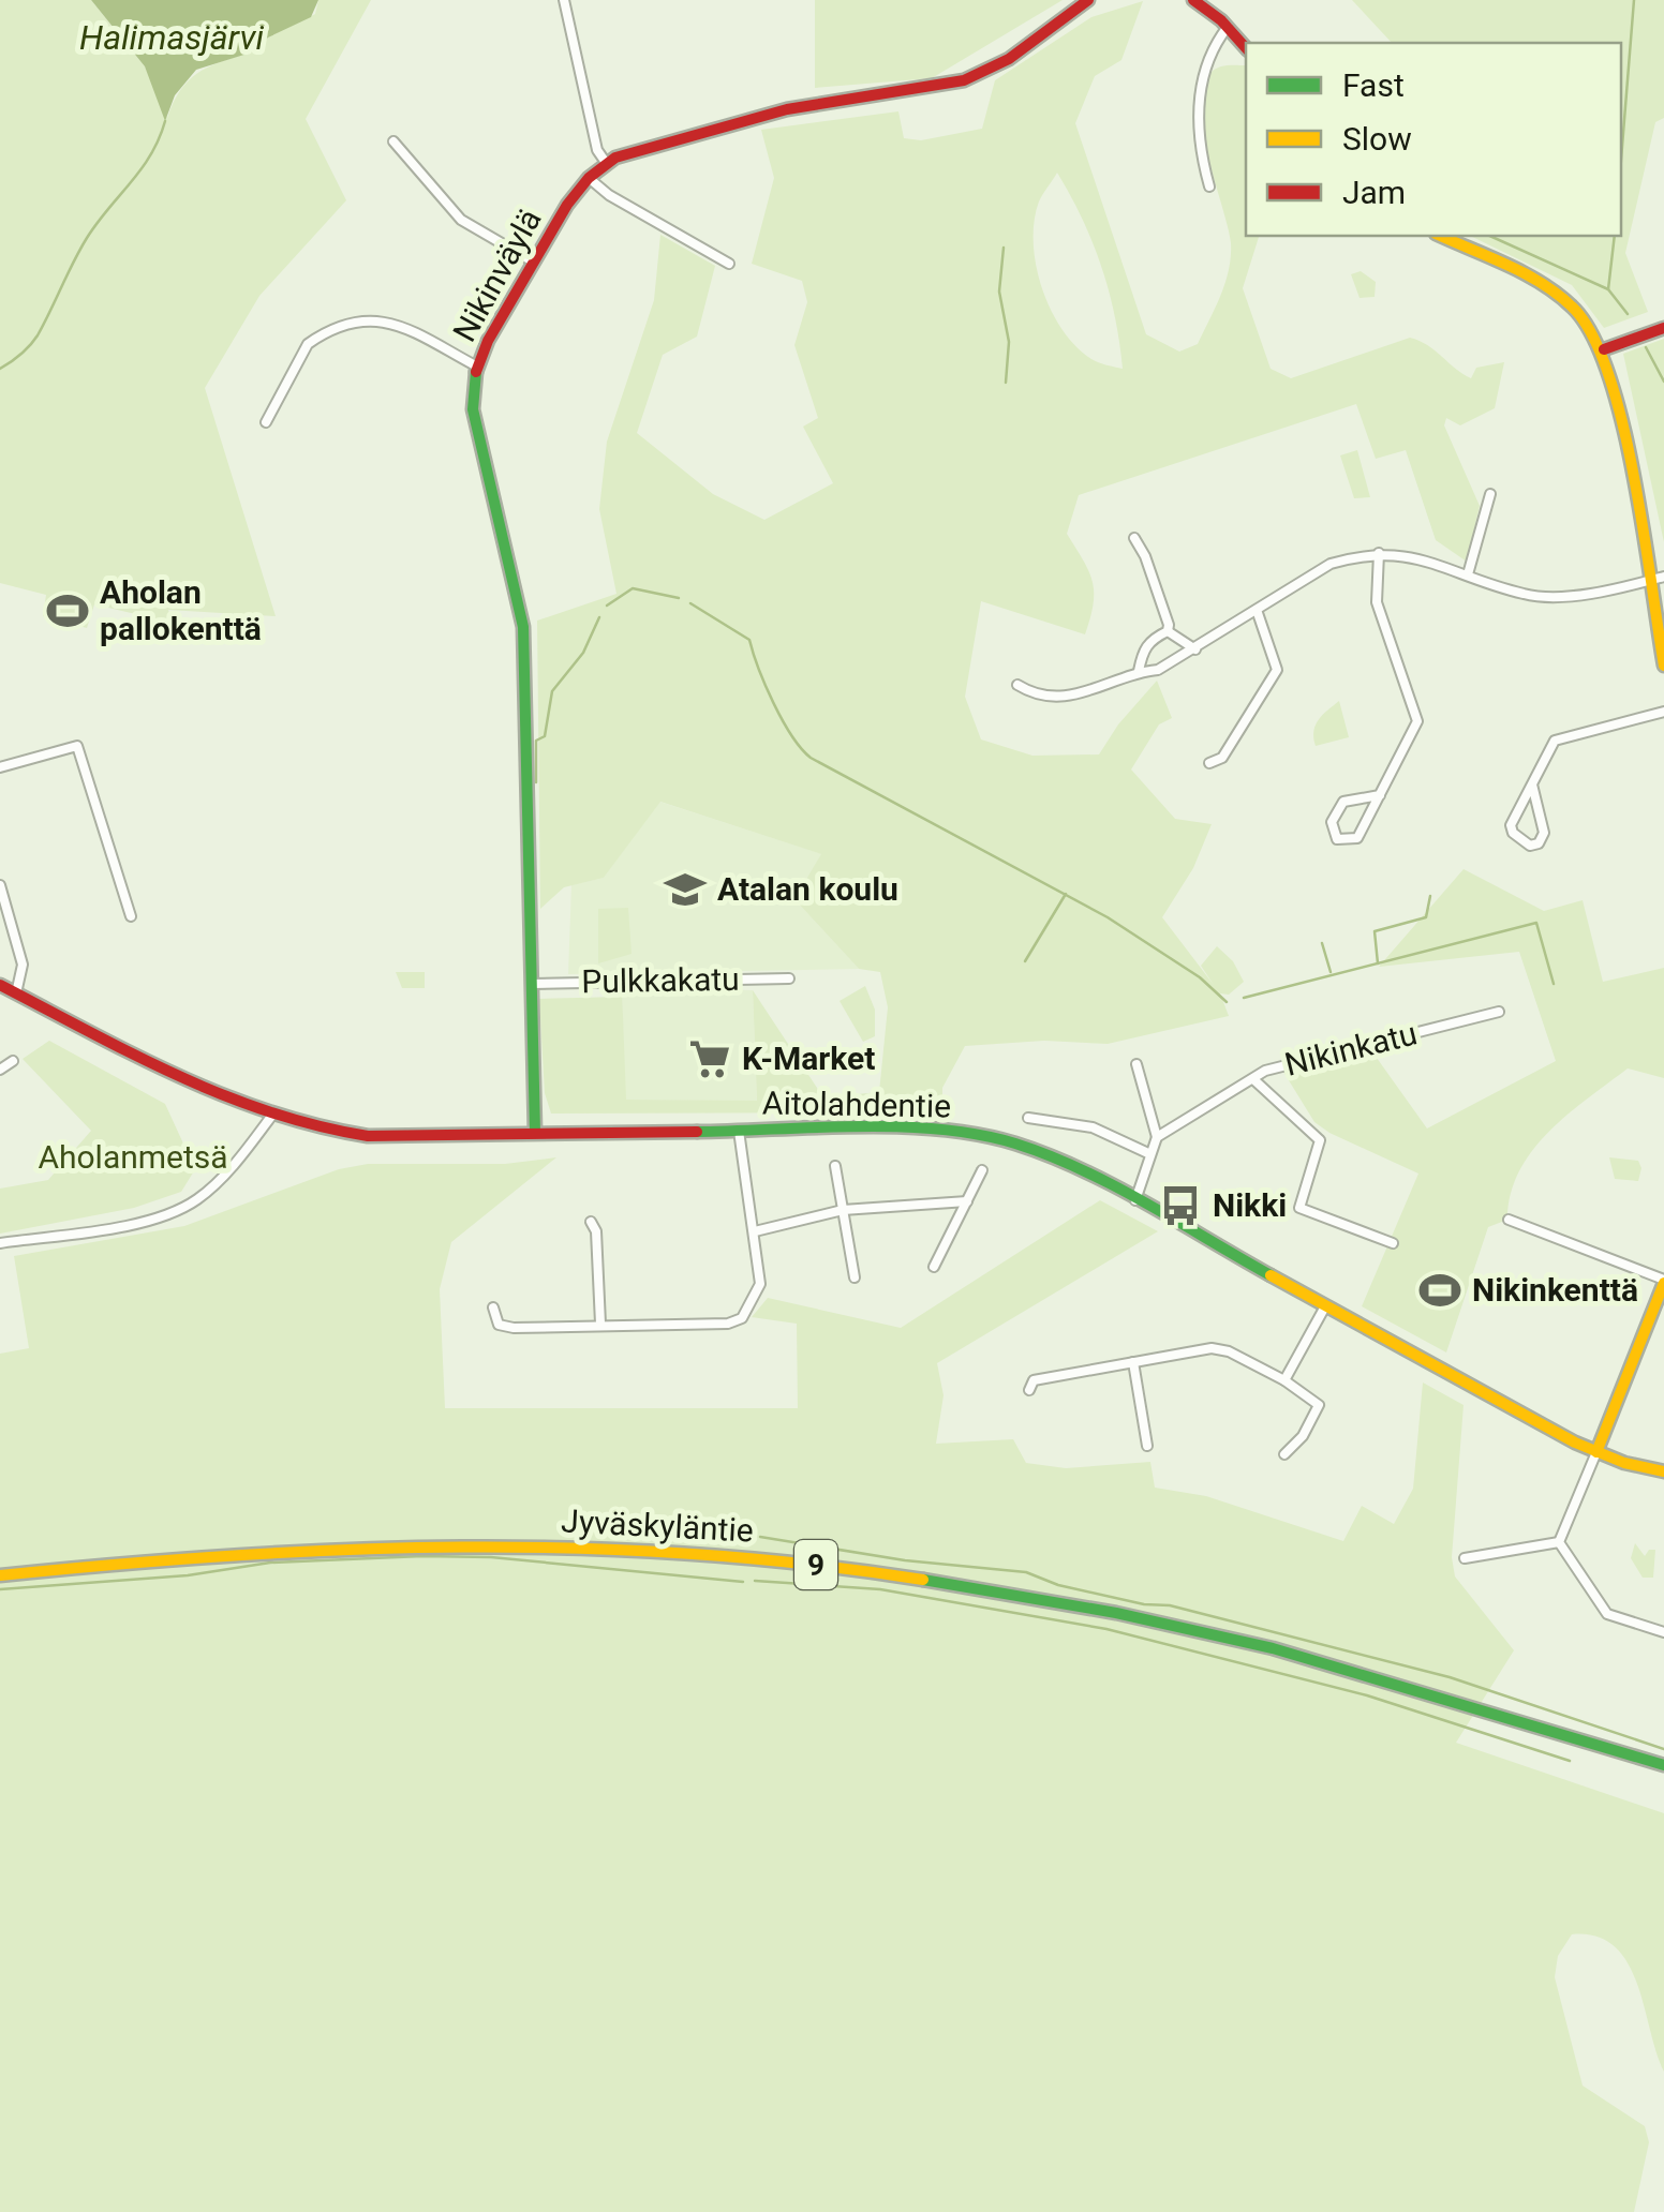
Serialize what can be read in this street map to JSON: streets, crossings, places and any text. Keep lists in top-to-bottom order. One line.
{"streets":{"main road":["Nikinväylä","Aitolahdentie","Jyväskyläntie","9"],"street":["Pulkkakatu","Nikinkatu"]},"crossings":[["Nikinväylä","Pulkkakatu"],["Nikinväylä","Aitolahdentie"],["Jyväskyläntie","9"]],"water":["Halimasjärvi"],"parks":["Aholanmetsä"],"places":{"sports":["Aholan pallokenttä","Nikinkenttä"],"school or university":["Atalan koulu"],"supermarket":["K-Market"],"bus stop":["Nikki"]},"legend":["Fast","Slow","Jam"]}
